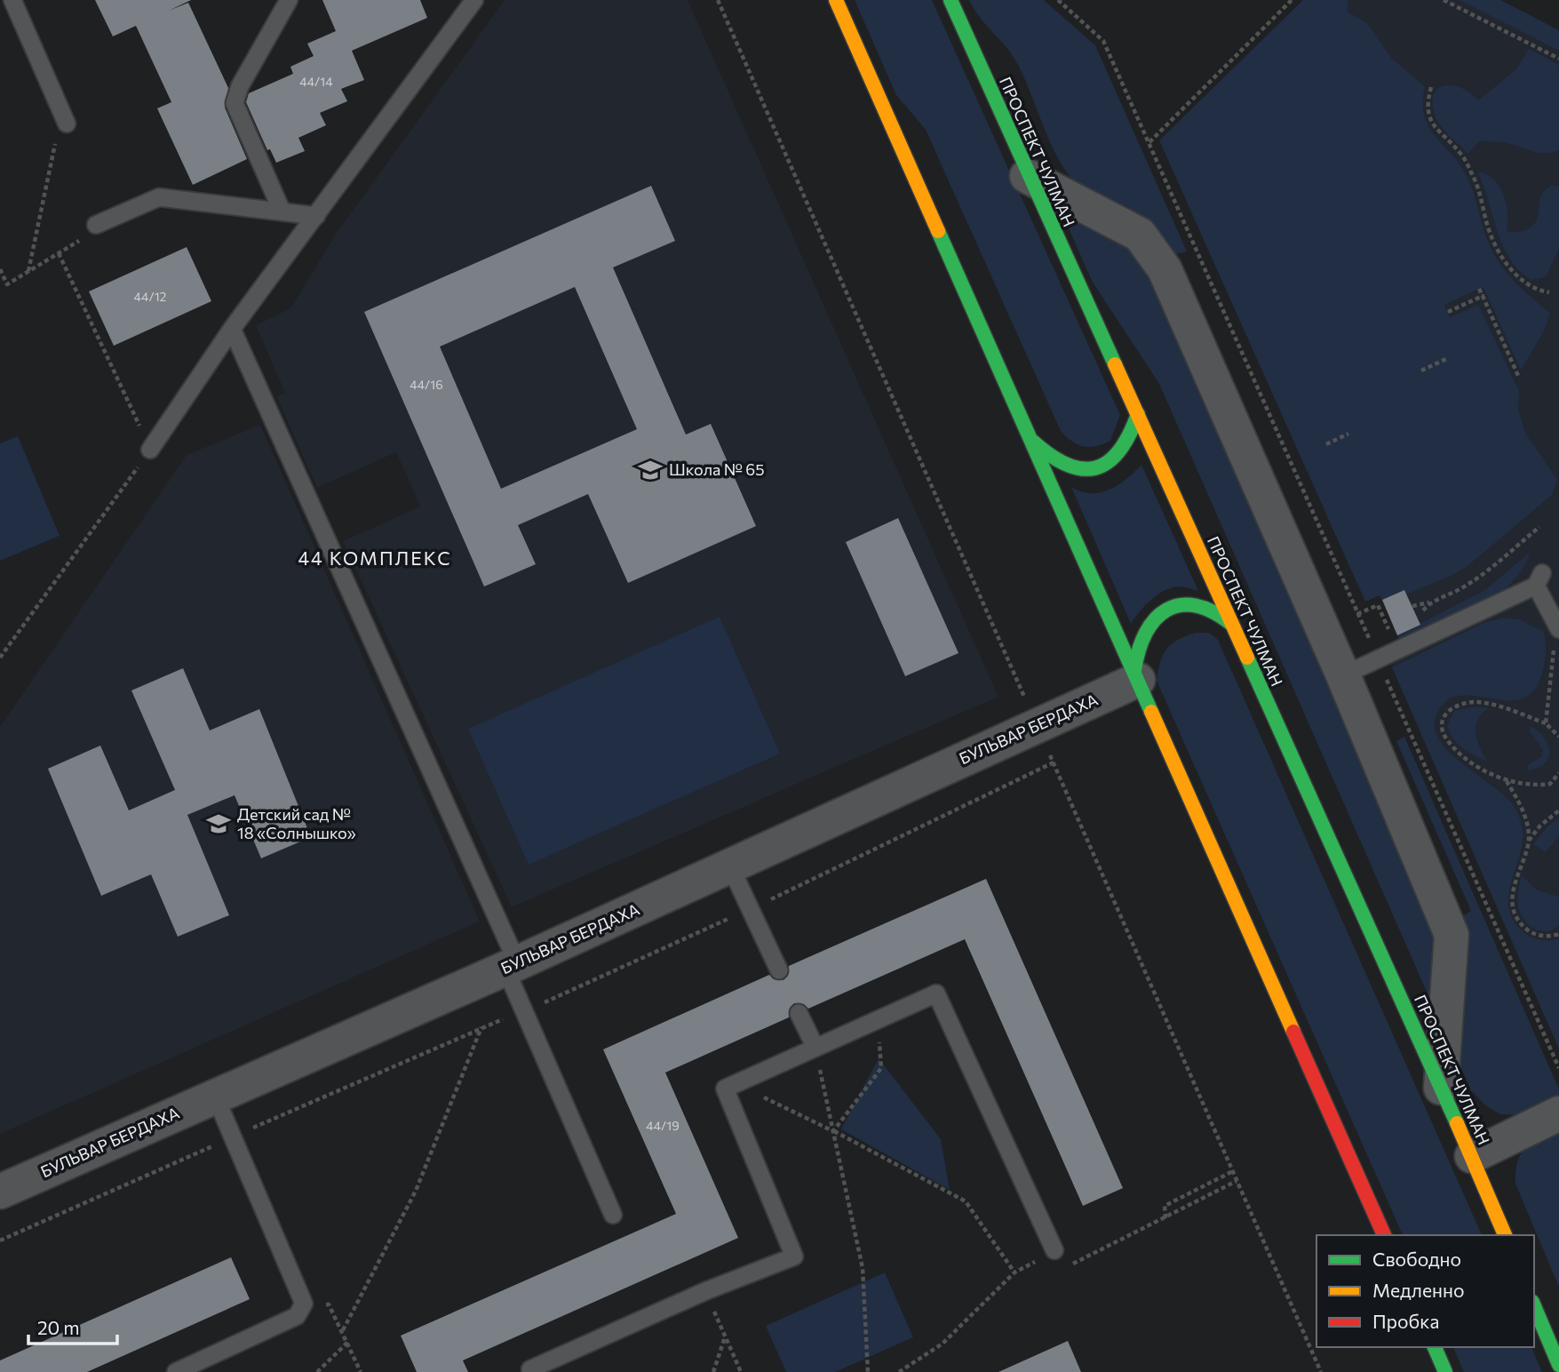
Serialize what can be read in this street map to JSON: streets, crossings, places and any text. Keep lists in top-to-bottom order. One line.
{"streets":{"main road":["ПРОСПЕКТ ЧУЛМАН"],"street":["БУЛЬВАР БЕРДАХА"]},"districts":["44 КОМПЛЕКС"],"places":{"school or university":["Школа № 65","Детский сад № 18 «Солнышко»"]},"house_numbers":["44/14","44/12","44/16","44/19"],"legend":["Свободно","Медленно","Пробка"],"scale_bar":"20 m"}
